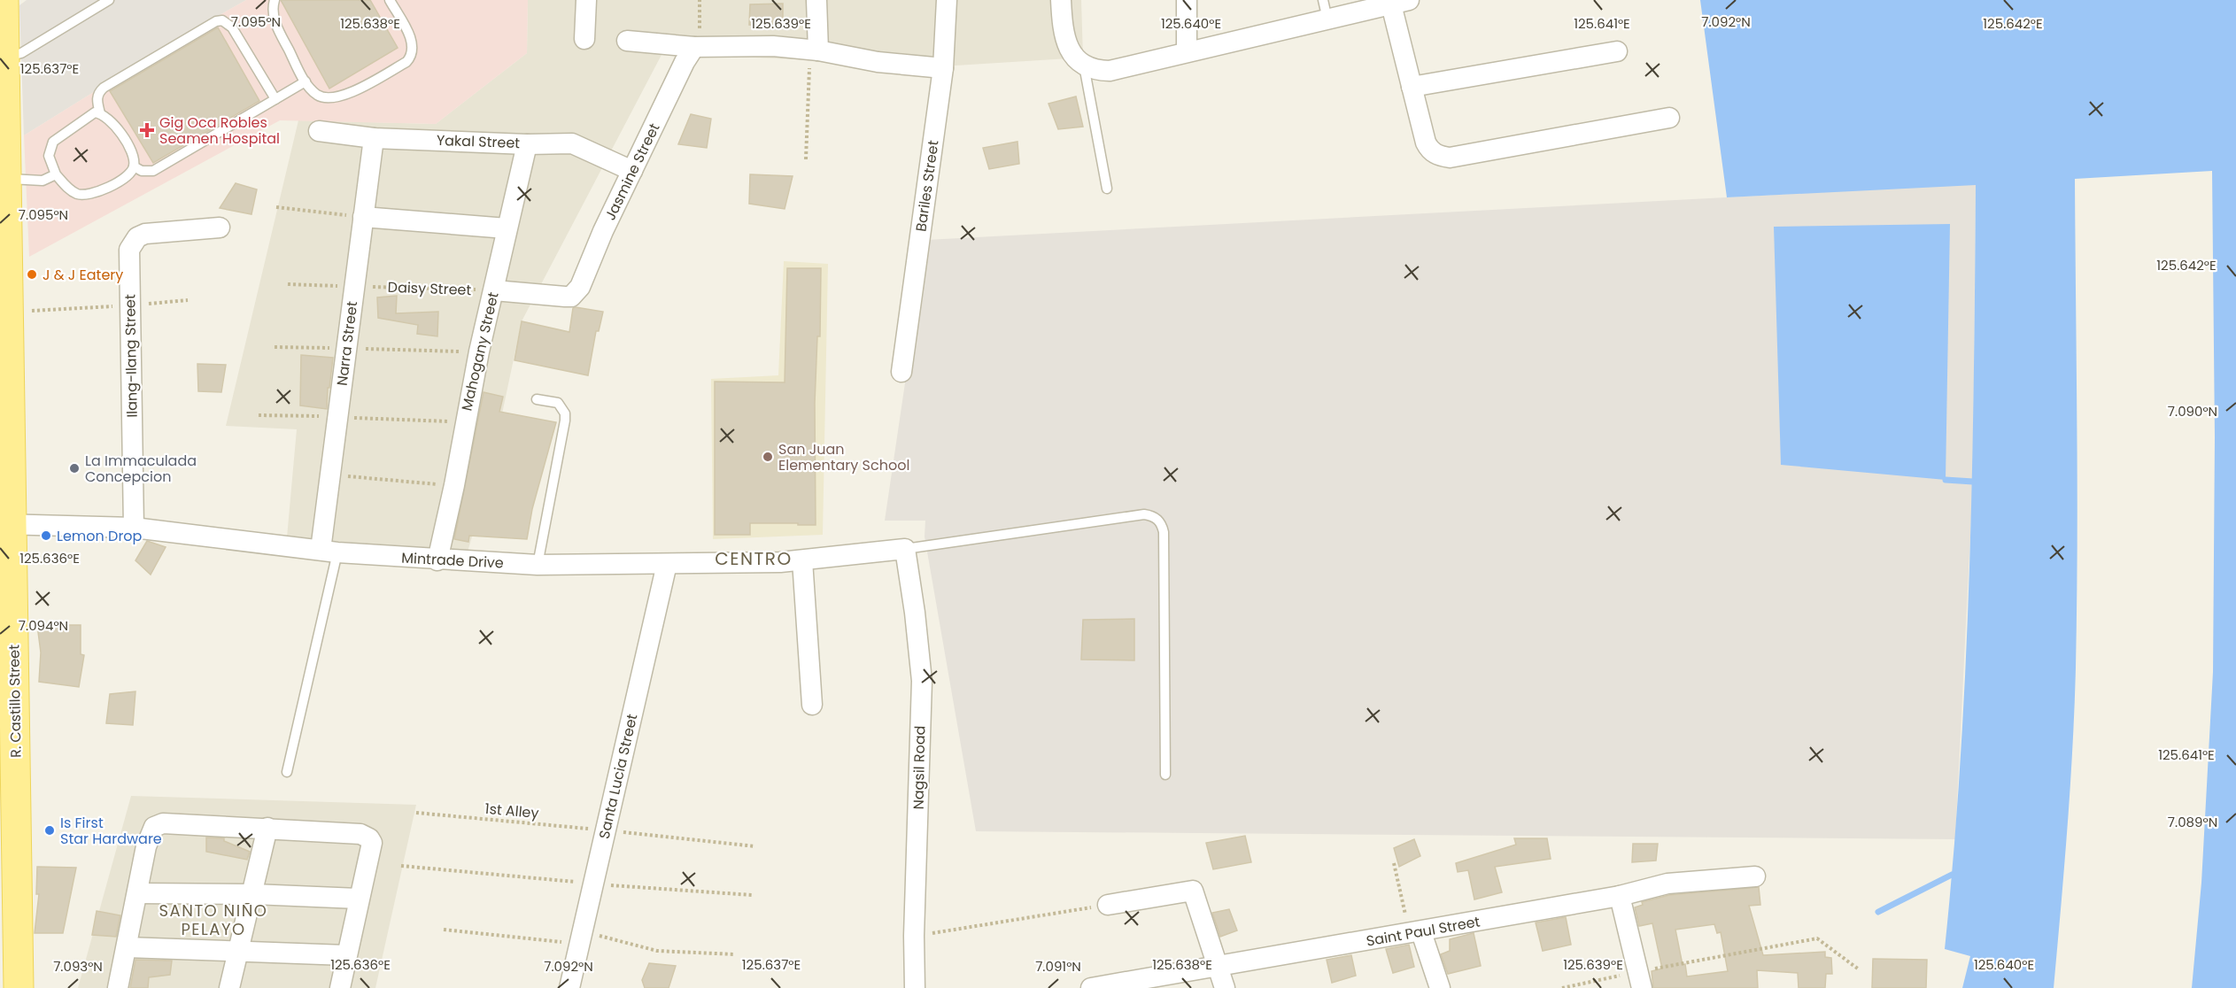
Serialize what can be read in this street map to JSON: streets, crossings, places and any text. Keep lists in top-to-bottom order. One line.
{"streets":{"main road":["R. Castillo Street"],"street":["Yakal Street","Jasmine Street","Bariles Street","Narra Street","Mahogany Street","Ilang-Ilang Street","Mintrade Drive","Nagsil Road","Santa Lucia Street","Saint Paul Street"],"path":["Daisy Street","1st Alley"]},"crossings":[["Yakal Street","Jasmine Street"],["Yakal Street","Narra Street"],["Yakal Street","Mahogany Street"],["Jasmine Street","Daisy Street"],["Jasmine Street","Mahogany Street"],["Daisy Street","Narra Street"],["Daisy Street","Mahogany Street"],["Narra Street","Mintrade Drive"],["Mahogany Street","Mintrade Drive"],["Ilang-Ilang Street","Mintrade Drive"],["Mintrade Drive","R. Castillo Street"],["Mintrade Drive","Nagsil Road"],["Mintrade Drive","Santa Lucia Street"],["Santa Lucia Street","1st Alley"]],"districts":["CENTRO","SANTO NIÑO PELAYO"],"places":{"health":["Gig Oca Robles Seamen Hospital"],"other":["J & J Eatery","San Juan Elementary School","La Immaculada Concepcion","Lemon Drop","Is First Star Hardware"]},"coordinates":["7.095°N","7.092°N","125.638°E","125.641°E","125.639°E","125.640°E","125.642°E","125.637°E","7.090°N","125.636°E","7.094°N","7.089°N","7.093°N","7.091°N"]}
